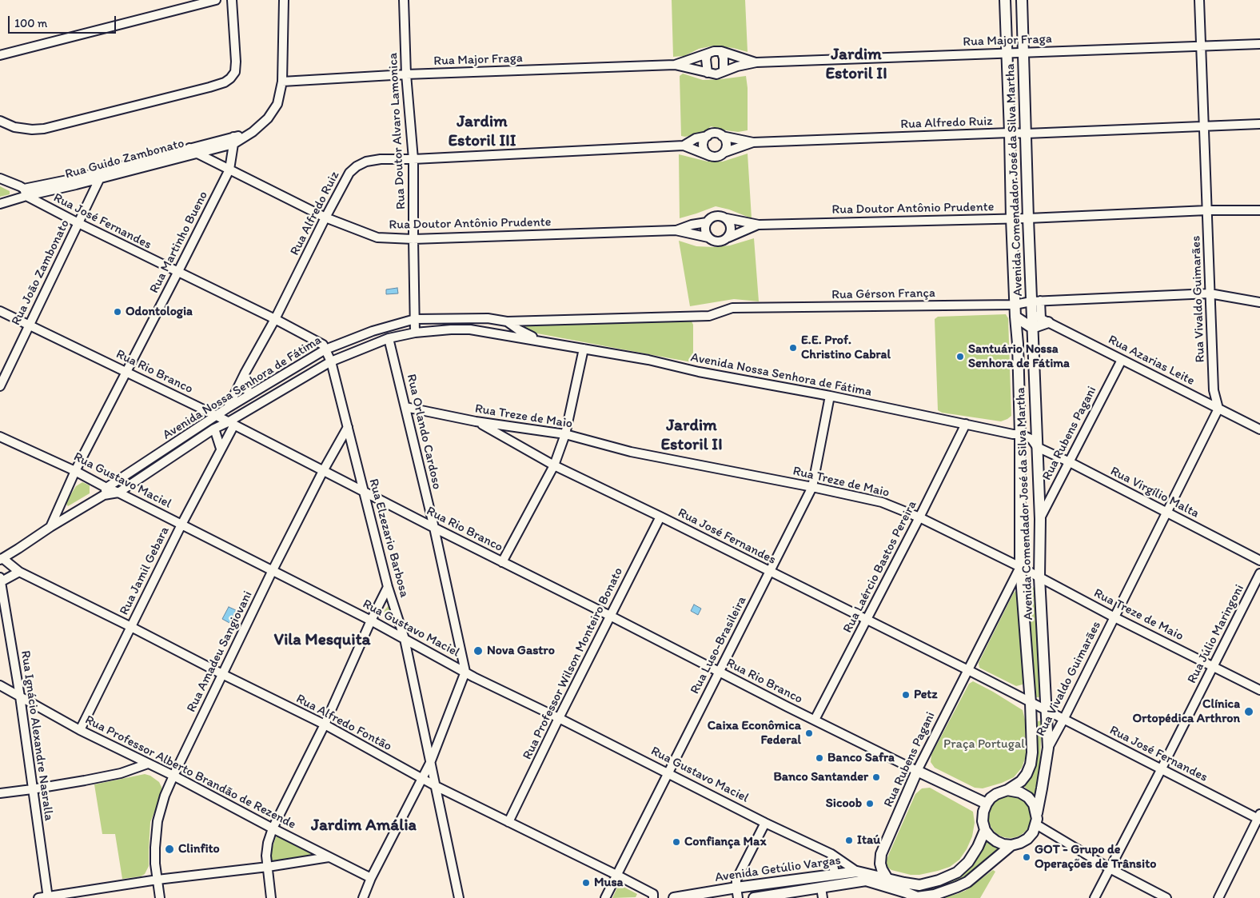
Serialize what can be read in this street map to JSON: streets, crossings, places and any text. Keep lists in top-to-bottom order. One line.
{"streets":{"main road":["Avenida Comendador José da Silva Martha","Rua Rubens Pagani","Avenida Getúlio Vargas"],"street":["Rua Major Fraga","Rua Alfredo Ruiz","Rua Doutor Alvaro Lamonica","Rua Guido Zambonato","Rua Doutor Antônio Prudente","Rua José Fernandes","Rua Martinho Bueno","Rua João Zambonato","Rua Gérson França","Rua Vivaldo Guimarães","Rua Azarias Leite","Rua Rio Branco","Avenida Nossa Senhora de Fátima","Rua Treze de Maio","Rua Orlando Cardoso","Rua Gustavo Maciel","Rua Virgílio Malta","Rua Elzezario Barbosa","Rua Laércio Bastos Pereira","Rua Jamil Gebara","Rua Júlio Maringoni","Rua Luso-Brasileira","Rua Amadeu Sangiovani","Rua Professor Wilson Monteiro Bonato","Rua Alfredo Fontão","Rua Ignácio Alexandre Nasralla","Rua Professor Alberto Brandão de Rezende"]},"crossings":[["Rua Major Fraga","Rua Doutor Alvaro Lamonica"],["Rua Major Fraga","Rua Guido Zambonato"],["Rua Major Fraga","Avenida Comendador José da Silva Martha"],["Rua Major Fraga","Rua Vivaldo Guimarães"],["Rua Alfredo Ruiz","Rua Doutor Alvaro Lamonica"],["Rua Alfredo Ruiz","Avenida Comendador José da Silva Martha"],["Rua Alfredo Ruiz","Rua Doutor Antônio Prudente"],["Rua Alfredo Ruiz","Rua José Fernandes"],["Rua Alfredo Ruiz","Rua Vivaldo Guimarães"],["Rua Doutor Alvaro Lamonica","Rua Doutor Antônio Prudente"],["Rua Doutor Alvaro Lamonica","Avenida Nossa Senhora de Fátima"],["Rua Guido Zambonato","Rua Doutor Antônio Prudente"],["Rua Guido Zambonato","Rua José Fernandes"],["Rua Guido Zambonato","Rua Martinho Bueno"],["Rua Guido Zambonato","Rua João Zambonato"],["Avenida Comendador José da Silva Martha","Rua Doutor Antônio Prudente"],["Avenida Comendador José da Silva Martha","Rua José Fernandes"],["Avenida Comendador José da Silva Martha","Rua Gérson França"],["Avenida Comendador José da Silva Martha","Rua Vivaldo Guimarães"],["Avenida Comendador José da Silva Martha","Rua Azarias Leite"],["Avenida Comendador José da Silva Martha","Avenida Nossa Senhora de Fátima"],["Avenida Comendador José da Silva Martha","Rua Treze de Maio"],["Avenida Comendador José da Silva Martha","Rua Rubens Pagani"],["Avenida Comendador José da Silva Martha","Rua Virgílio Malta"],["Rua Doutor Antônio Prudente","Rua Martinho Bueno"],["Rua Doutor Antônio Prudente","Rua Vivaldo Guimarães"],["Rua José Fernandes","Rua Martinho Bueno"],["Rua José Fernandes","Rua João Zambonato"],["Rua José Fernandes","Rua Vivaldo Guimarães"],["Rua José Fernandes","Avenida Nossa Senhora de Fátima"],["Rua José Fernandes","Rua Treze de Maio"],["Rua José Fernandes","Rua Rubens Pagani"],["Rua José Fernandes","Rua Elzezario Barbosa"],["Rua José Fernandes","Rua Laércio Bastos Pereira"],["Rua José Fernandes","Rua Júlio Maringoni"],["Rua José Fernandes","Rua Luso-Brasileira"],["Rua José Fernandes","Rua Professor Wilson Monteiro Bonato"],["Rua Martinho Bueno","Rua Rio Branco"],["Rua Martinho Bueno","Avenida Nossa Senhora de Fátima"],["Rua Martinho Bueno","Rua Gustavo Maciel"],["Rua João Zambonato","Rua Rio Branco"],["Rua Gérson França","Rua Vivaldo Guimarães"],["Rua Gérson França","Avenida Nossa Senhora de Fátima"],["Rua Vivaldo Guimarães","Rua Azarias Leite"],["Rua Vivaldo Guimarães","Rua Treze de Maio"],["Rua Vivaldo Guimarães","Rua Virgílio Malta"],["Rua Azarias Leite","Rua Rubens Pagani"],["Rua Rio Branco","Avenida Nossa Senhora de Fátima"],["Rua Rio Branco","Rua Orlando Cardoso"],["Rua Rio Branco","Rua Rubens Pagani"],["Rua Rio Branco","Rua Elzezario Barbosa"],["Rua Rio Branco","Rua Laércio Bastos Pereira"],["Rua Rio Branco","Rua Jamil Gebara"],["Rua Rio Branco","Rua Luso-Brasileira"],["Rua Rio Branco","Rua Amadeu Sangiovani"],["Rua Rio Branco","Rua Professor Wilson Monteiro Bonato"],["Avenida Nossa Senhora de Fátima","Rua Orlando Cardoso"],["Avenida Nossa Senhora de Fátima","Rua Gustavo Maciel"],["Avenida Nossa Senhora de Fátima","Rua Virgílio Malta"],["Avenida Nossa Senhora de Fátima","Rua Elzezario Barbosa"],["Avenida Nossa Senhora de Fátima","Rua Laércio Bastos Pereira"],["Avenida Nossa Senhora de Fátima","Rua Jamil Gebara"],["Avenida Nossa Senhora de Fátima","Rua Luso-Brasileira"],["Avenida Nossa Senhora de Fátima","Rua Alfredo Fontão"],["Rua Treze de Maio","Rua Orlando Cardoso"],["Rua Treze de Maio","Rua Rubens Pagani"],["Rua Treze de Maio","Rua Laércio Bastos Pereira"],["Rua Treze de Maio","Rua Júlio Maringoni"],["Rua Treze de Maio","Rua Luso-Brasileira"],["Rua Orlando Cardoso","Rua Gustavo Maciel"],["Rua Rubens Pagani","Rua Virgílio Malta"],["Rua Gustavo Maciel","Rua Elzezario Barbosa"],["Rua Gustavo Maciel","Rua Jamil Gebara"],["Rua Gustavo Maciel","Rua Luso-Brasileira"],["Rua Gustavo Maciel","Rua Amadeu Sangiovani"],["Rua Gustavo Maciel","Rua Professor Wilson Monteiro Bonato"],["Rua Gustavo Maciel","Avenida Getúlio Vargas"],["Rua Elzezario Barbosa","Rua Amadeu Sangiovani"],["Rua Elzezario Barbosa","Rua Alfredo Fontão"],["Rua Jamil Gebara","Rua Alfredo Fontão"],["Rua Jamil Gebara","Rua Professor Alberto Brandão de Rezende"],["Rua Luso-Brasileira","Rua Alfredo Fontão"],["Rua Amadeu Sangiovani","Rua Alfredo Fontão"],["Rua Amadeu Sangiovani","Rua Professor Alberto Brandão de Rezende"],["Rua Professor Wilson Monteiro Bonato","Rua Alfredo Fontão"],["Rua Ignácio Alexandre Nasralla","Rua Professor Alberto Brandão de Rezende"]],"districts":["Jardim Estoril II","Jardim Estoril III","Jardim Estoril II","Vila Mesquita","Jardim Amália"],"parks":["Praça Portugal"],"places":["Odontologia","E.E. Prof. Christino Cabral","Santuário Nossa Senhora de Fátima","Nova Gastro","Petz","Clínica Ortopédica Arthron","Caixa Econômica Federal","Banco Safra","Banco Santander","Sicoob","Itaú","Confiança Max","Clinfito","GOT - Grupo de Operações de Trânsito","Musa"],"scale_bar":"100 m"}
